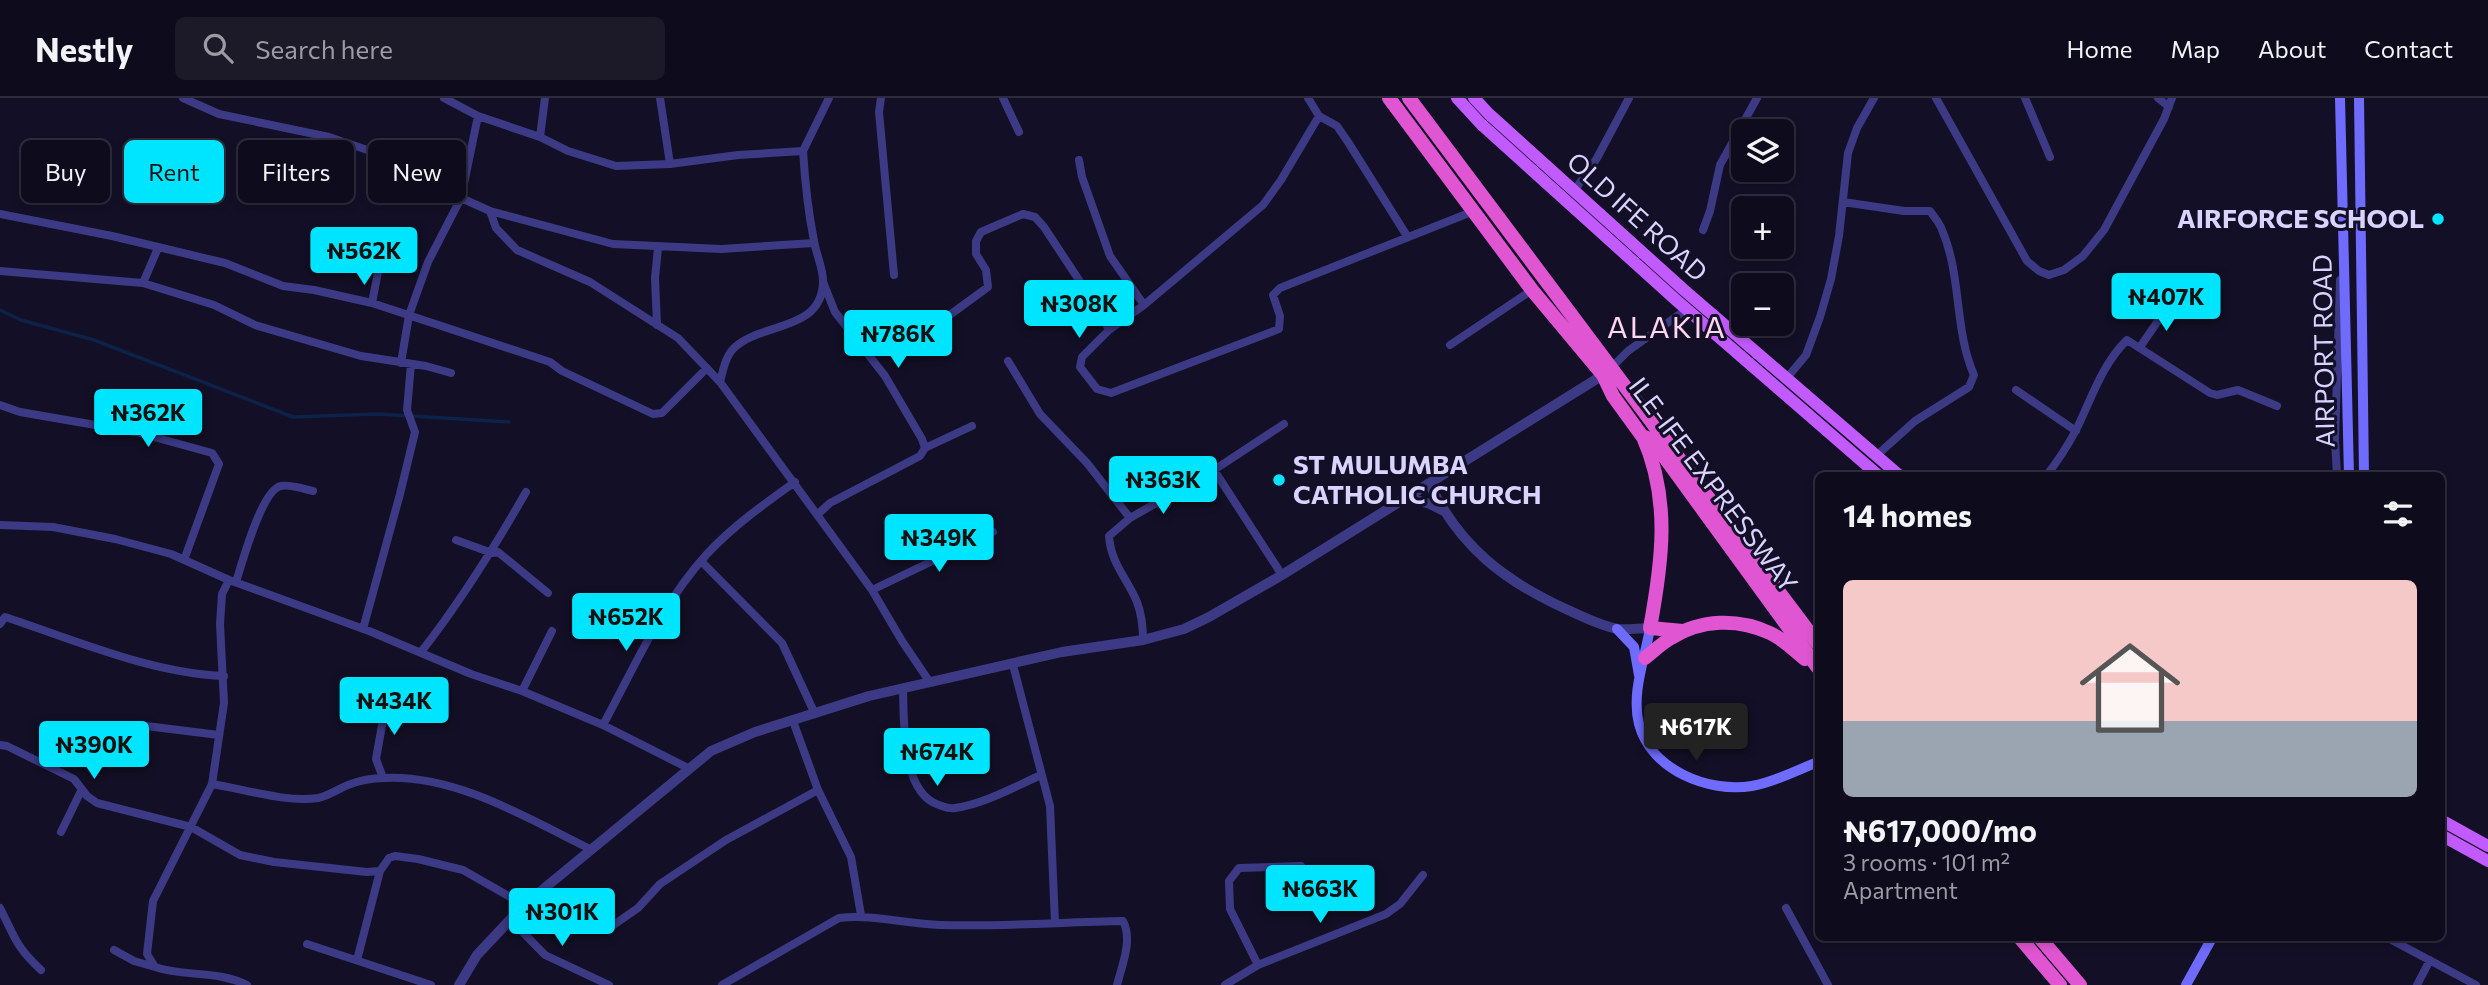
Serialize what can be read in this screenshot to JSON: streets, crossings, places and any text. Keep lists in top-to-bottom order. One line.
{"streets":{"highway":["ILE-IFE EXPRESSWAY"],"main road":["OLD IFE ROAD","AIRPORT ROAD"]},"districts":["ALAKIA"],"places":["AIRFORCE SCHOOL","ST MULUMBA CATHOLIC CHURCH"],"page":{"header":"Nestly","search":"Search here","nav":["Home","Map","About","Contact"],"map_buttons":["+","−"],"chip":["Buy","Rent","Filters","New"],"price":["₦562K","₦407K","₦308K","₦786K","₦362K","₦363K","₦349K","₦652K","₦434K","₦617K","₦390K","₦674K","₦663K","₦301K"],"heading":"14 homes","list":[{"name":"₦617,000/mo","note":"3 rooms · 101 m² · Apartment"}]}}
